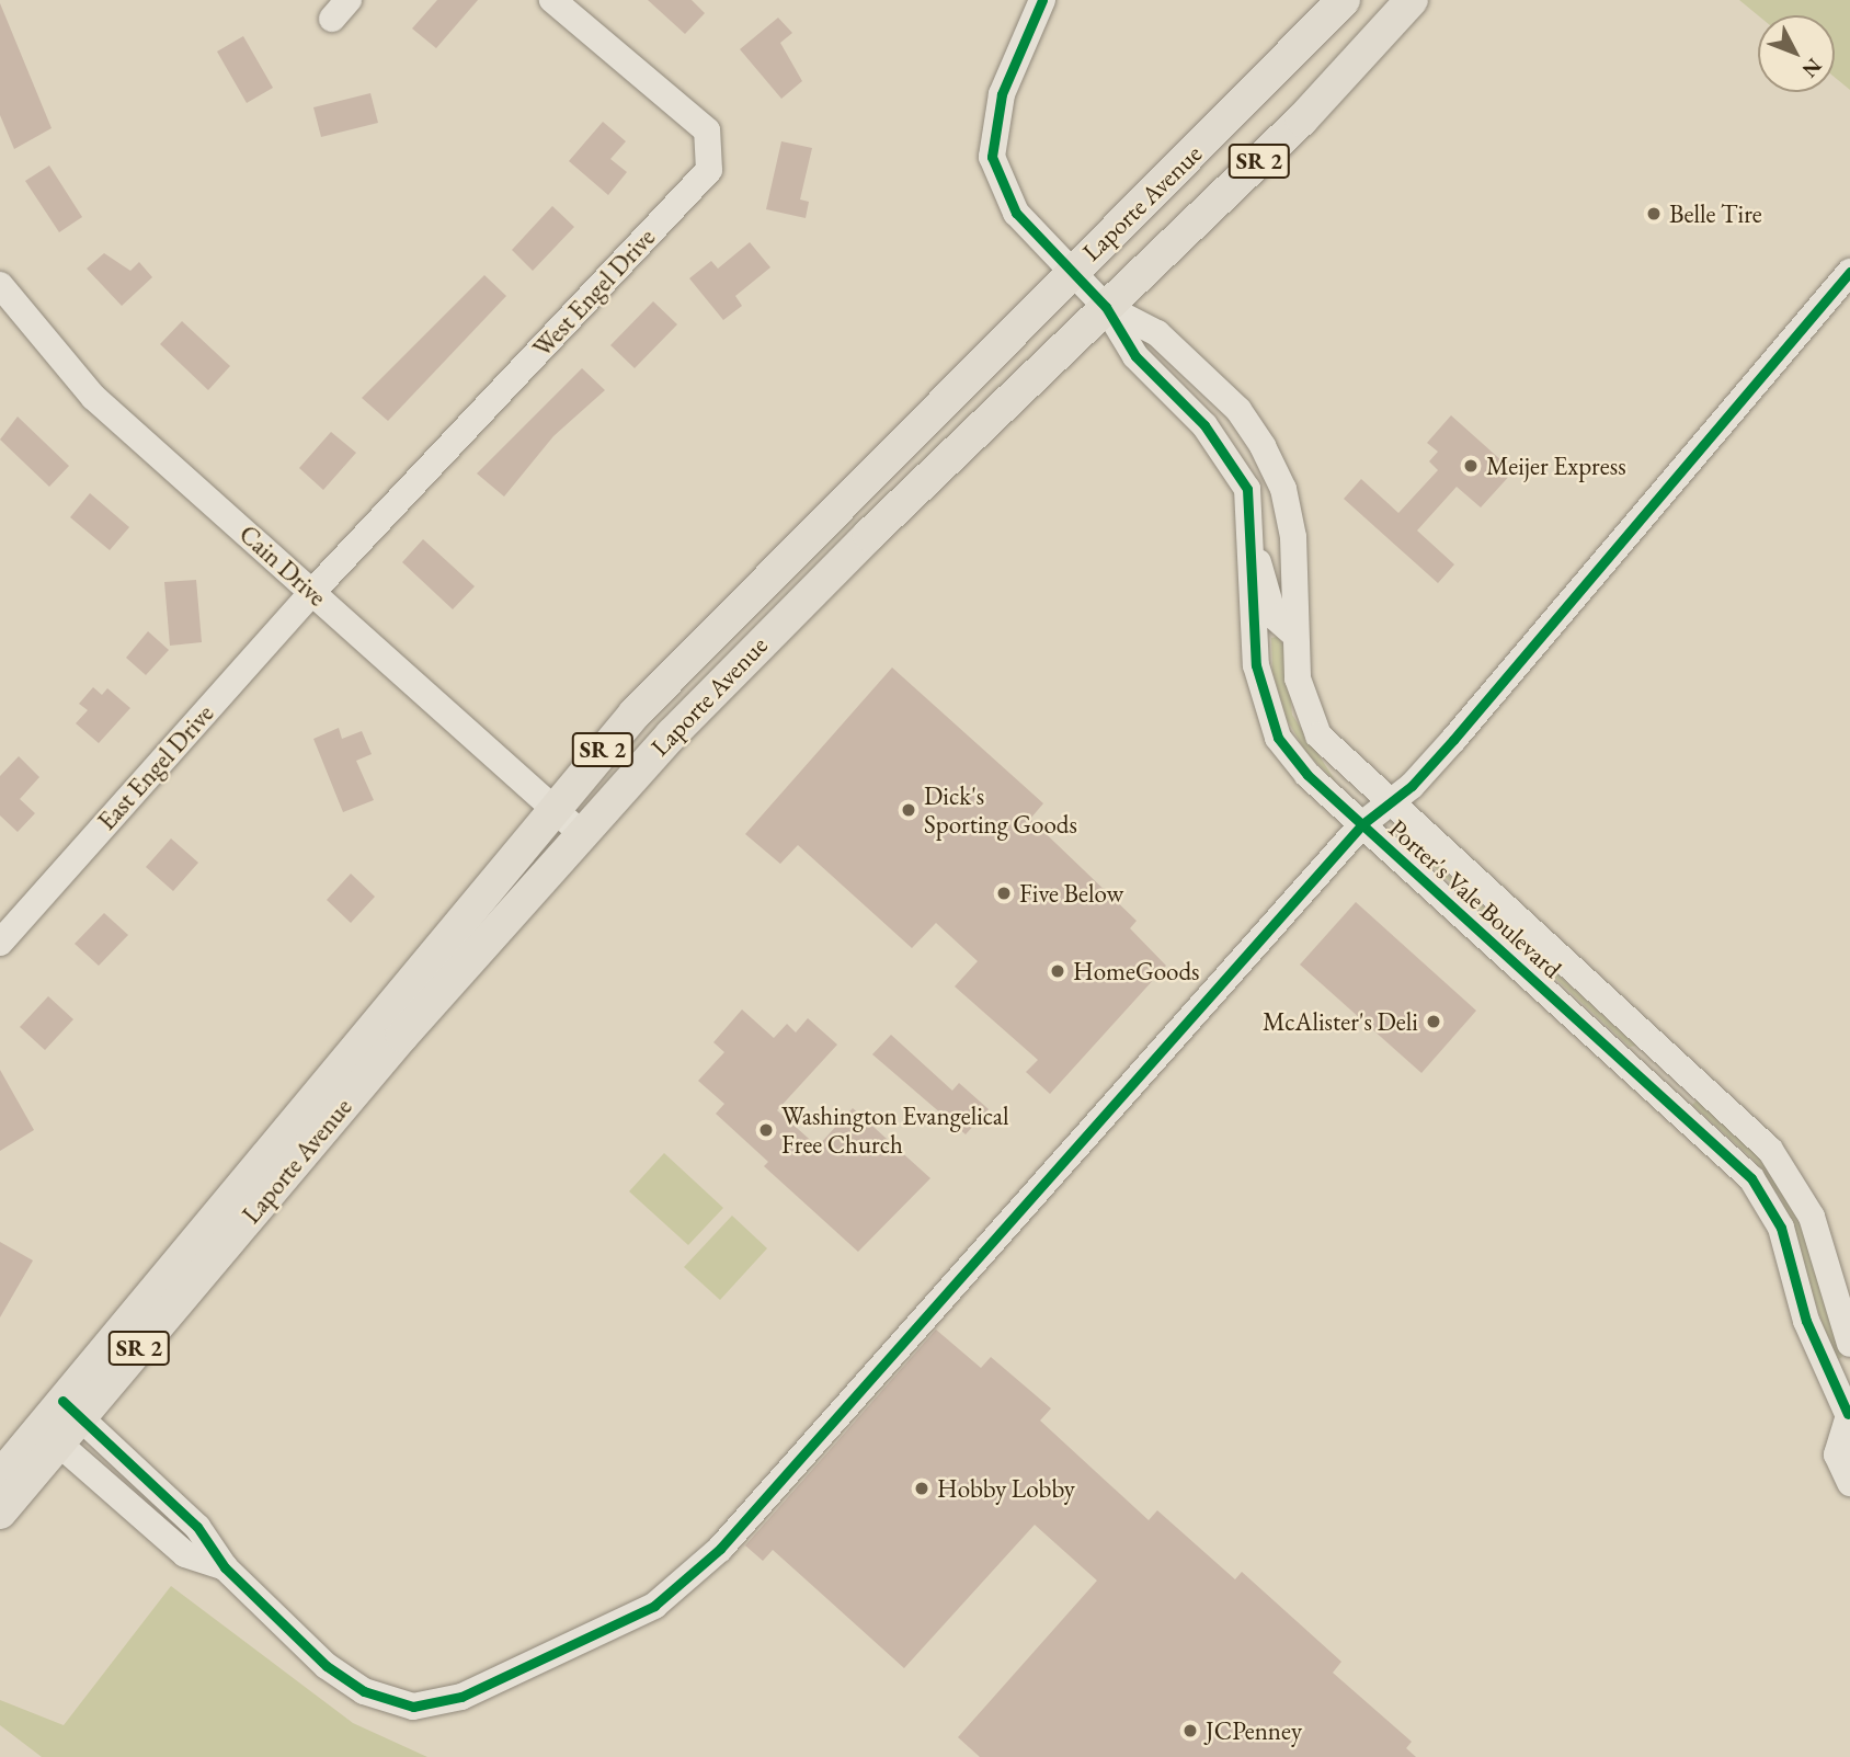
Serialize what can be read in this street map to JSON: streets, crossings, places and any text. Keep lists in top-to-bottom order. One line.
{"streets":{"main road":["SR 2","Laporte Avenue"],"street":["West Engel Drive","Cain Drive","East Engel Drive","Porter's Vale Boulevard"]},"crossings":[["Laporte Avenue","Cain Drive"],["Laporte Avenue","Porter's Vale Boulevard"],["West Engel Drive","Cain Drive"],["West Engel Drive","East Engel Drive"],["Cain Drive","East Engel Drive"]],"places":["Belle Tire","Meijer Express","Dick's Sporting Goods","Five Below","HomeGoods","McAlister's Deli","Washington Evangelical Free Church","Hobby Lobby","JCPenney"],"north":"bottom right"}
